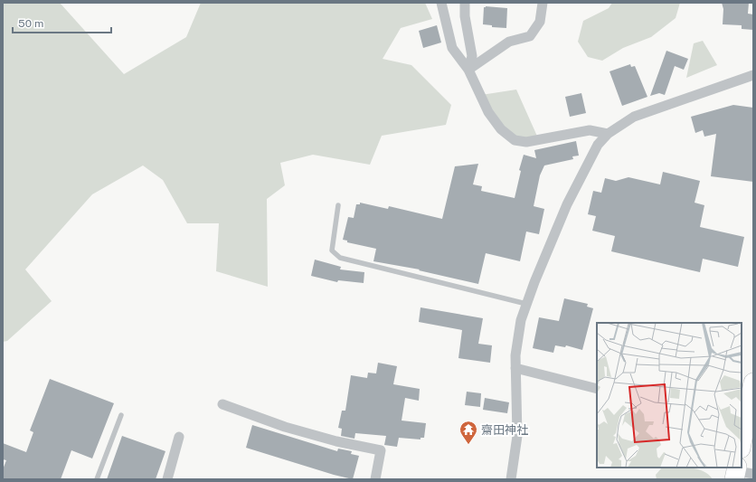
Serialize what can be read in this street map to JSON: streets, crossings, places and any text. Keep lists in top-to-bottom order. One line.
{"places":{"temple":["齋田神社"]},"scale_bar":"50 m"}
